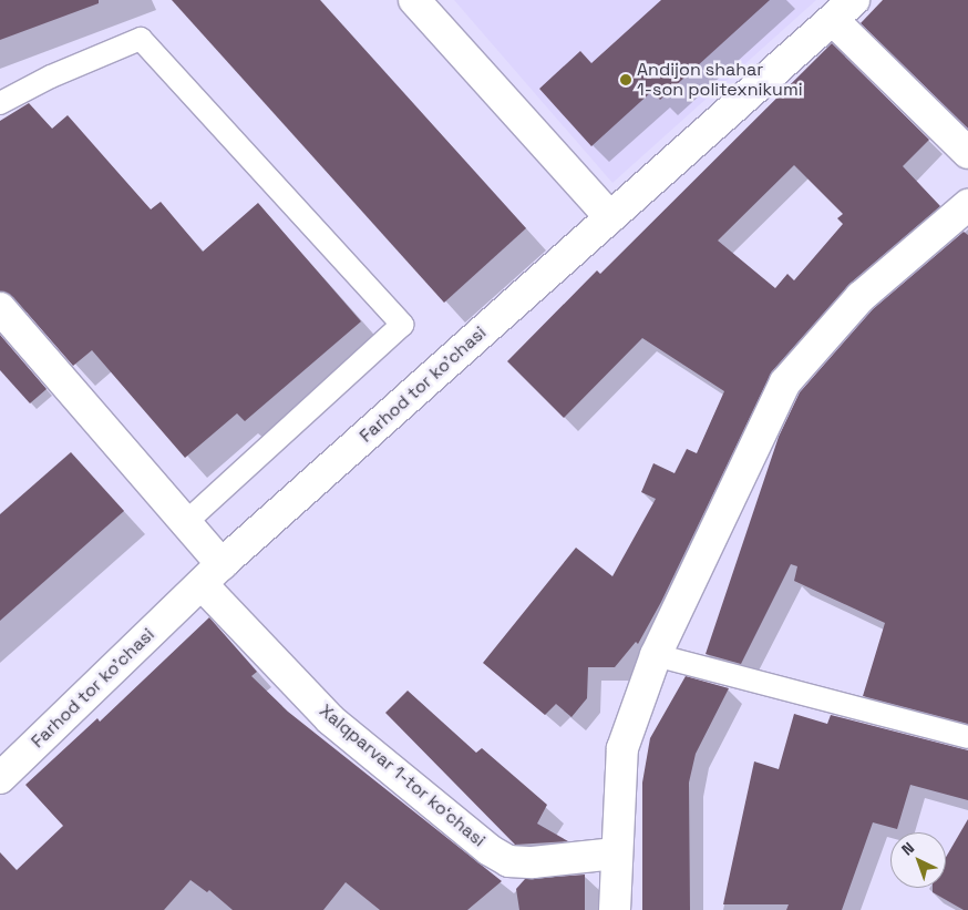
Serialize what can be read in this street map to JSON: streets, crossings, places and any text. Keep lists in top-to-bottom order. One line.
{"streets":{"street":["Farhod tor ko'chasi","Xalqparvar 1-tor koʻchasi"]},"crossings":[["Farhod tor ko'chasi","Xalqparvar 1-tor koʻchasi"]],"places":["Andijon shahar 1-son politexnikumi"],"north":"top left"}
